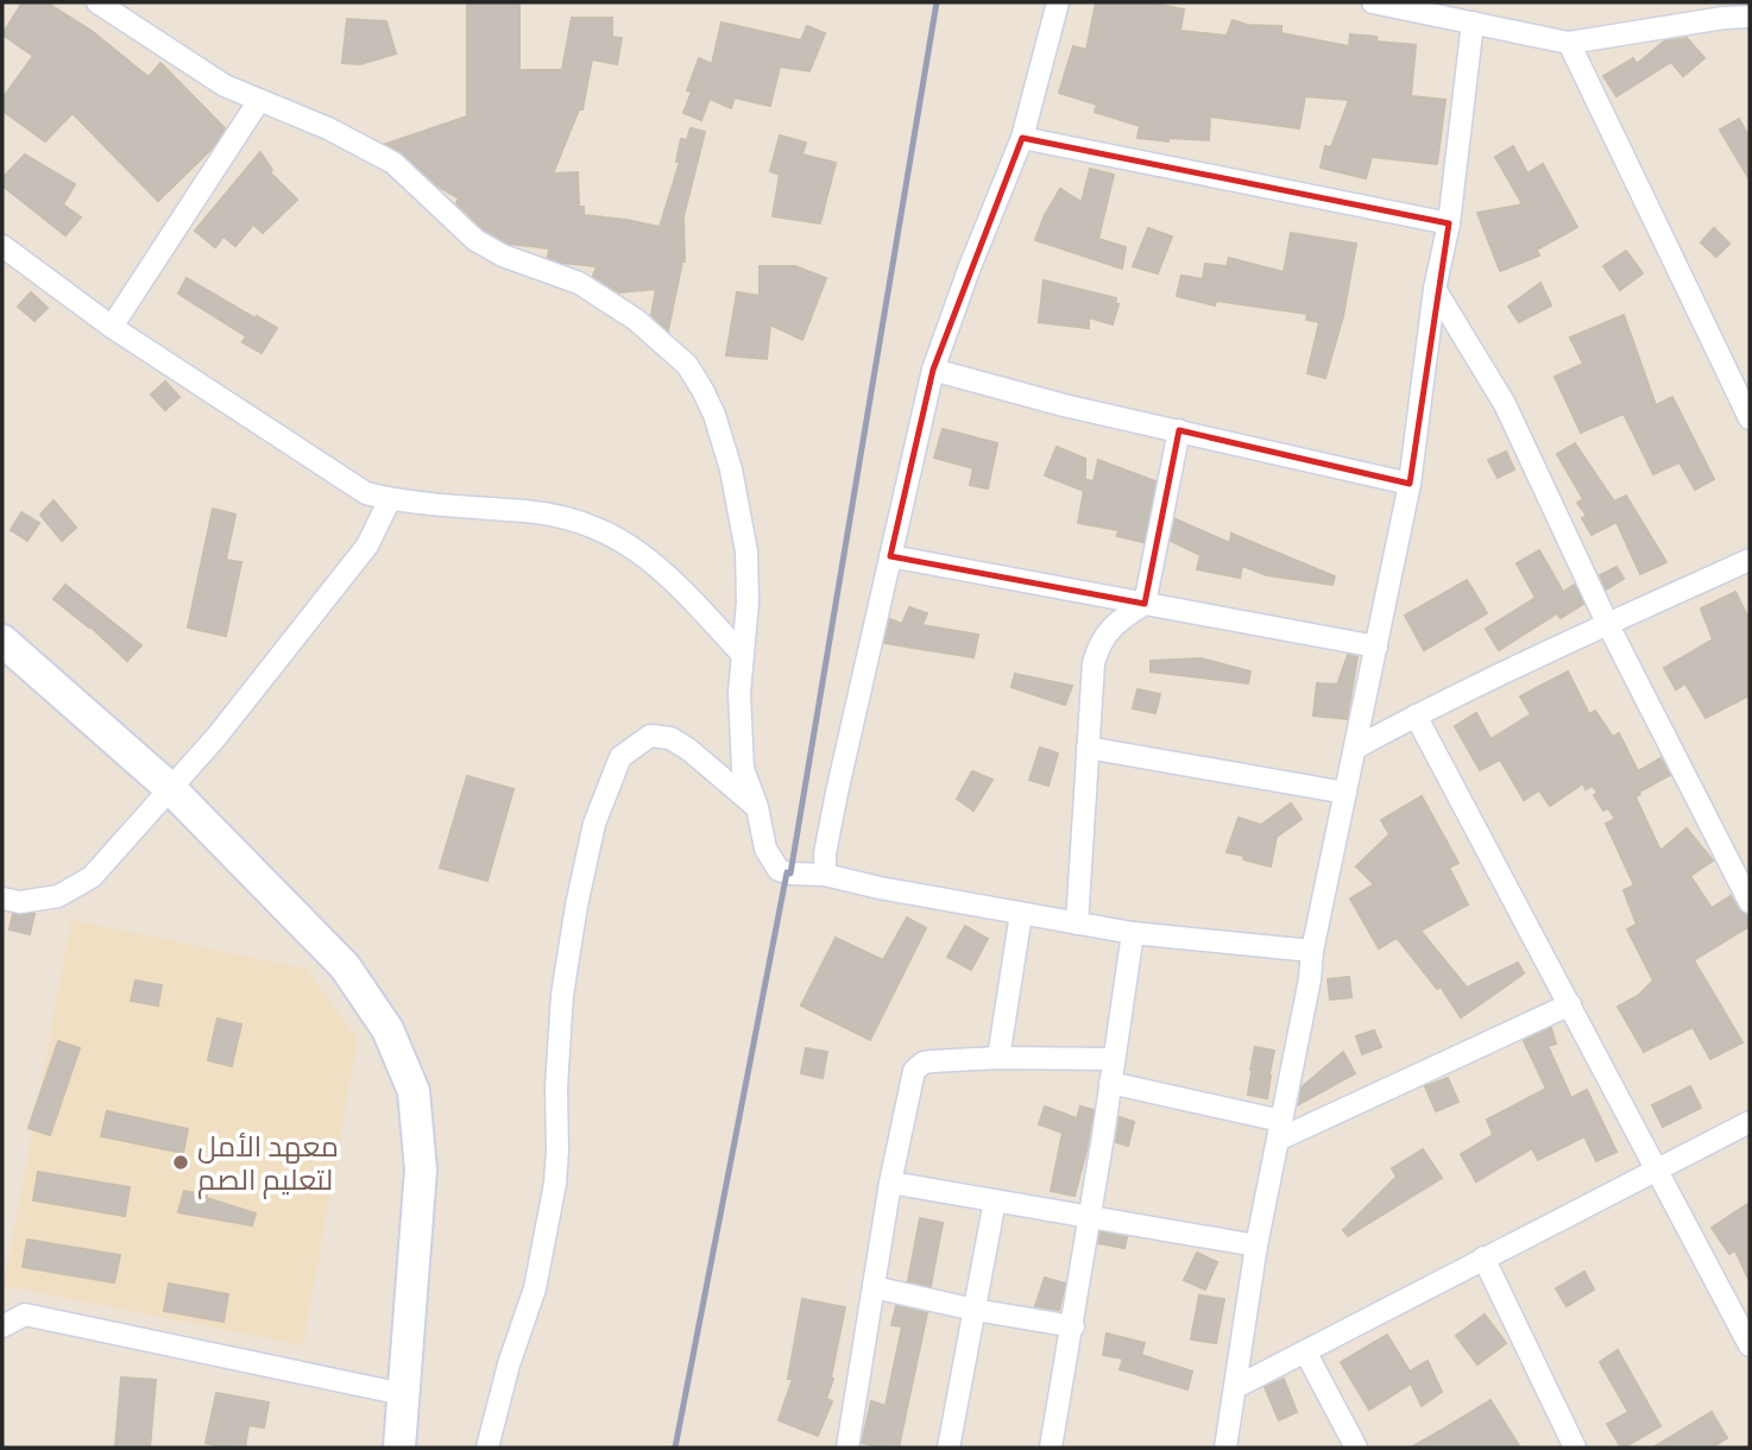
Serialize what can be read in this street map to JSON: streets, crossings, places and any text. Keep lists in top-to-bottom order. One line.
{"places":["معهد الأمل لتعليم الصم"]}
